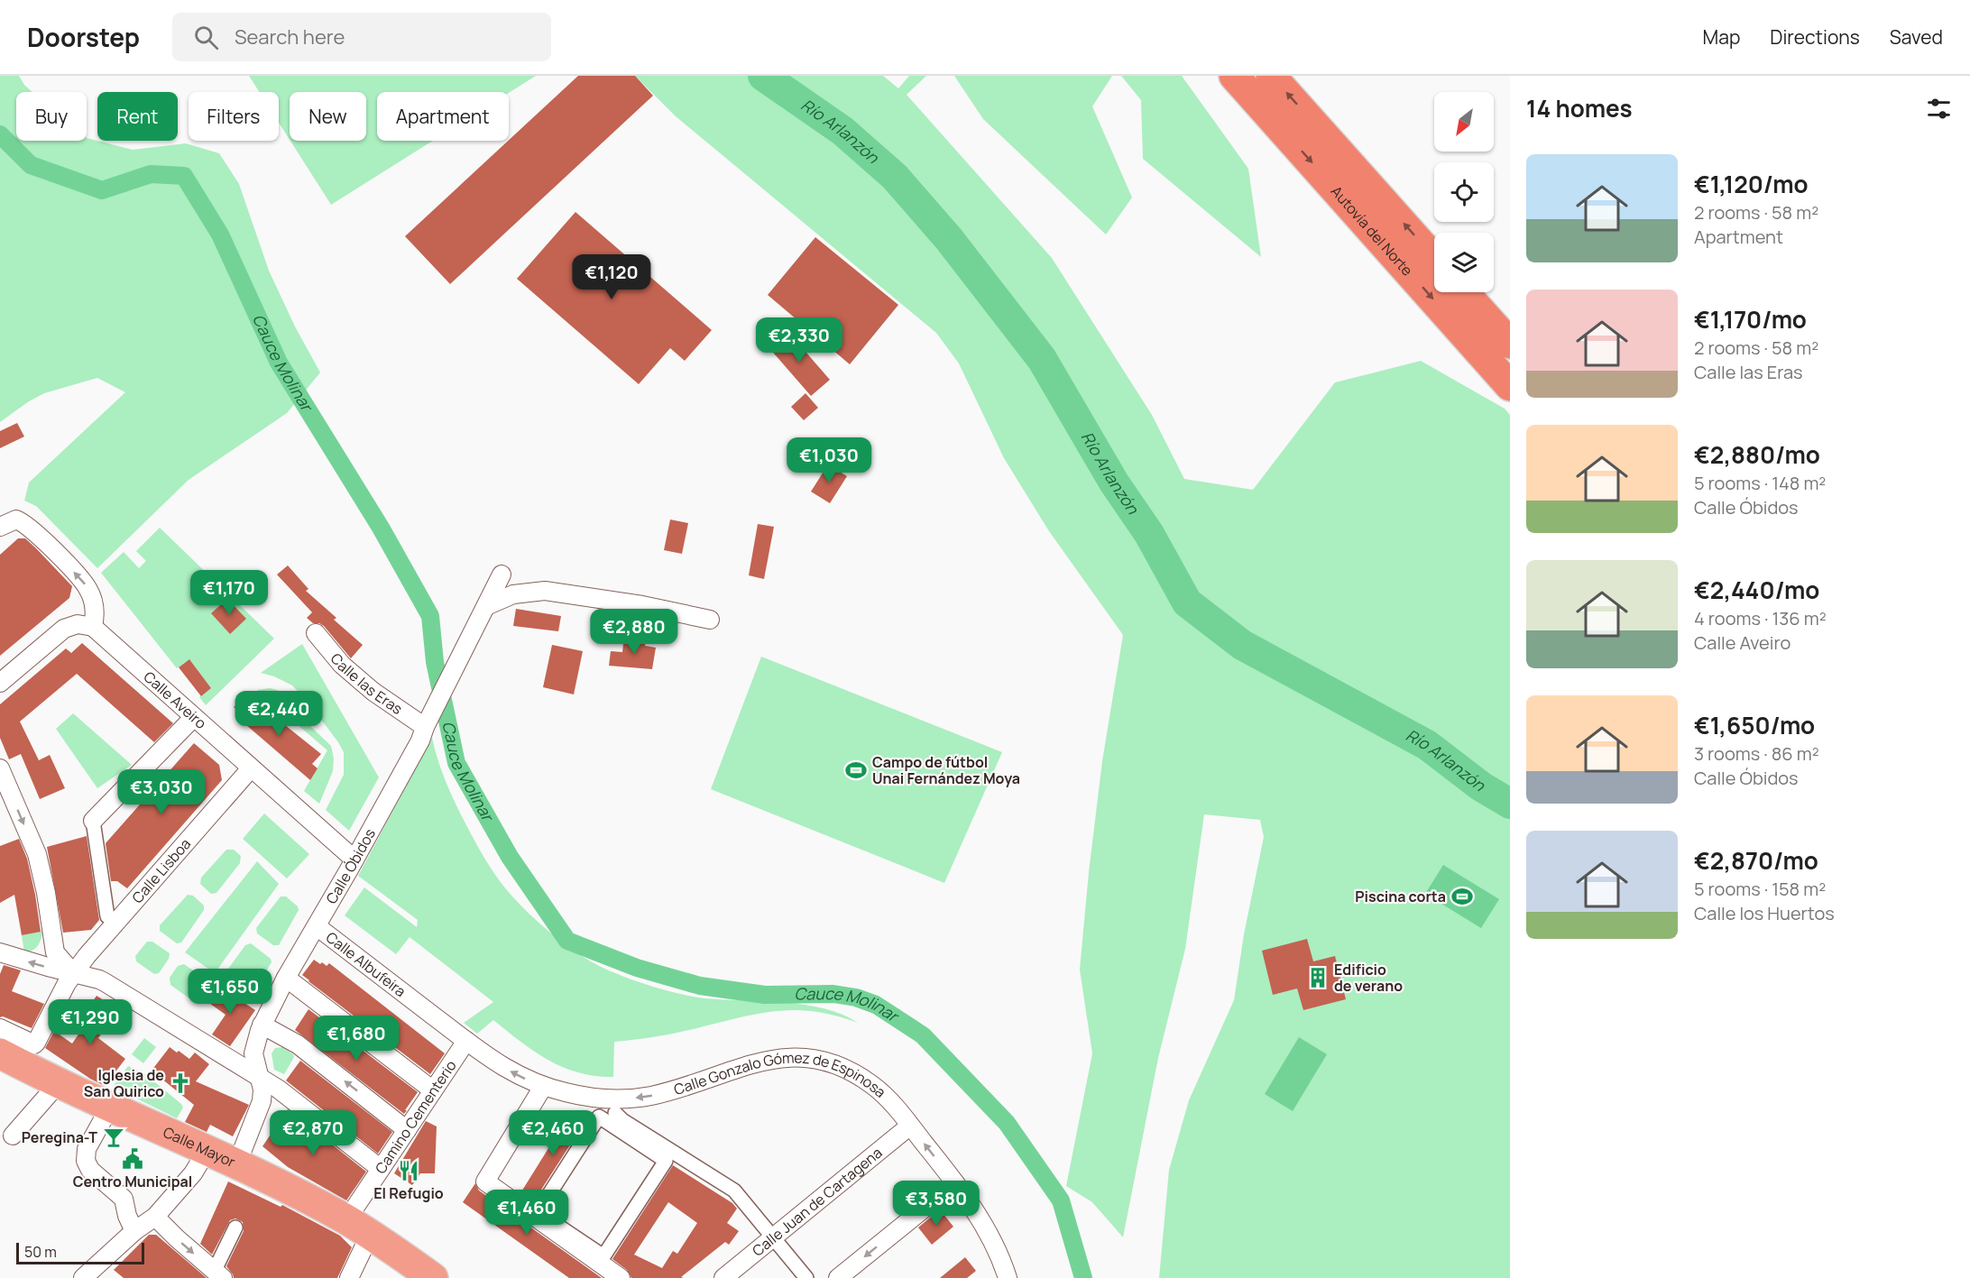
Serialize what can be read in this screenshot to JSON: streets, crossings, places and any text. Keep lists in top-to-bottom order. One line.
{"streets":{"highway":["Autovía del Norte","Calle Mayor"],"street":["Calle las Eras","Calle Aveiro","Calle Óbidos","Calle Lisboa","Calle Albufeira","Calle Gonzalo Gómez de Espinosa","Camino Cementerio","Calle Juan de Cartagena"]},"crossings":[["Calle las Eras","Calle Óbidos"],["Calle Aveiro","Calle Óbidos"],["Calle Aveiro","Calle Lisboa"],["Calle Óbidos","Calle Albufeira"],["Calle Óbidos","Calle Mayor"],["Calle Albufeira","Calle Gonzalo Gómez de Espinosa"],["Calle Albufeira","Camino Cementerio"],["Calle Gonzalo Gómez de Espinosa","Camino Cementerio"],["Calle Gonzalo Gómez de Espinosa","Calle Juan de Cartagena"],["Camino Cementerio","Calle Mayor"]],"water":["Río Arlanzón","Cauce Molinar"],"places":{"sports":["Campo de fútbol Unai Fernández Moya","Piscina corta"],"building":["Edificio de verano"],"church":["Iglesia de San Quirico"],"bar":["Peregina-T"],"public building":["Centro Municipal"],"restaurant":["El Refugio"]},"scale_bar":"50 m","north":"bottom left","page":{"header":"Doorstep","search":"Search here","nav":["Map","Directions","Saved"],"heading":"14 homes","chip":["Buy","Rent","Filters","New","Apartment"],"list":[{"name":"€1,120/mo","note":"2 rooms · 58 m² · Apartment"},{"name":"€1,170/mo","note":"2 rooms · 58 m² · Calle las Eras"},{"name":"€2,880/mo","note":"5 rooms · 148 m² · Calle Óbidos"},{"name":"€2,440/mo","note":"4 rooms · 136 m² · Calle Aveiro"},{"name":"€1,650/mo","note":"3 rooms · 86 m² · Calle Óbidos"},{"name":"€2,870/mo","note":"5 rooms · 158 m² · Calle los Huertos"}],"price":["€1,120","€2,330","€1,030","€1,170","€2,880","€2,440","€3,030","€1,650","€1,290","€1,680","€2,870","€2,460","€3,580","€1,460"],"scale":"50 m"}}
